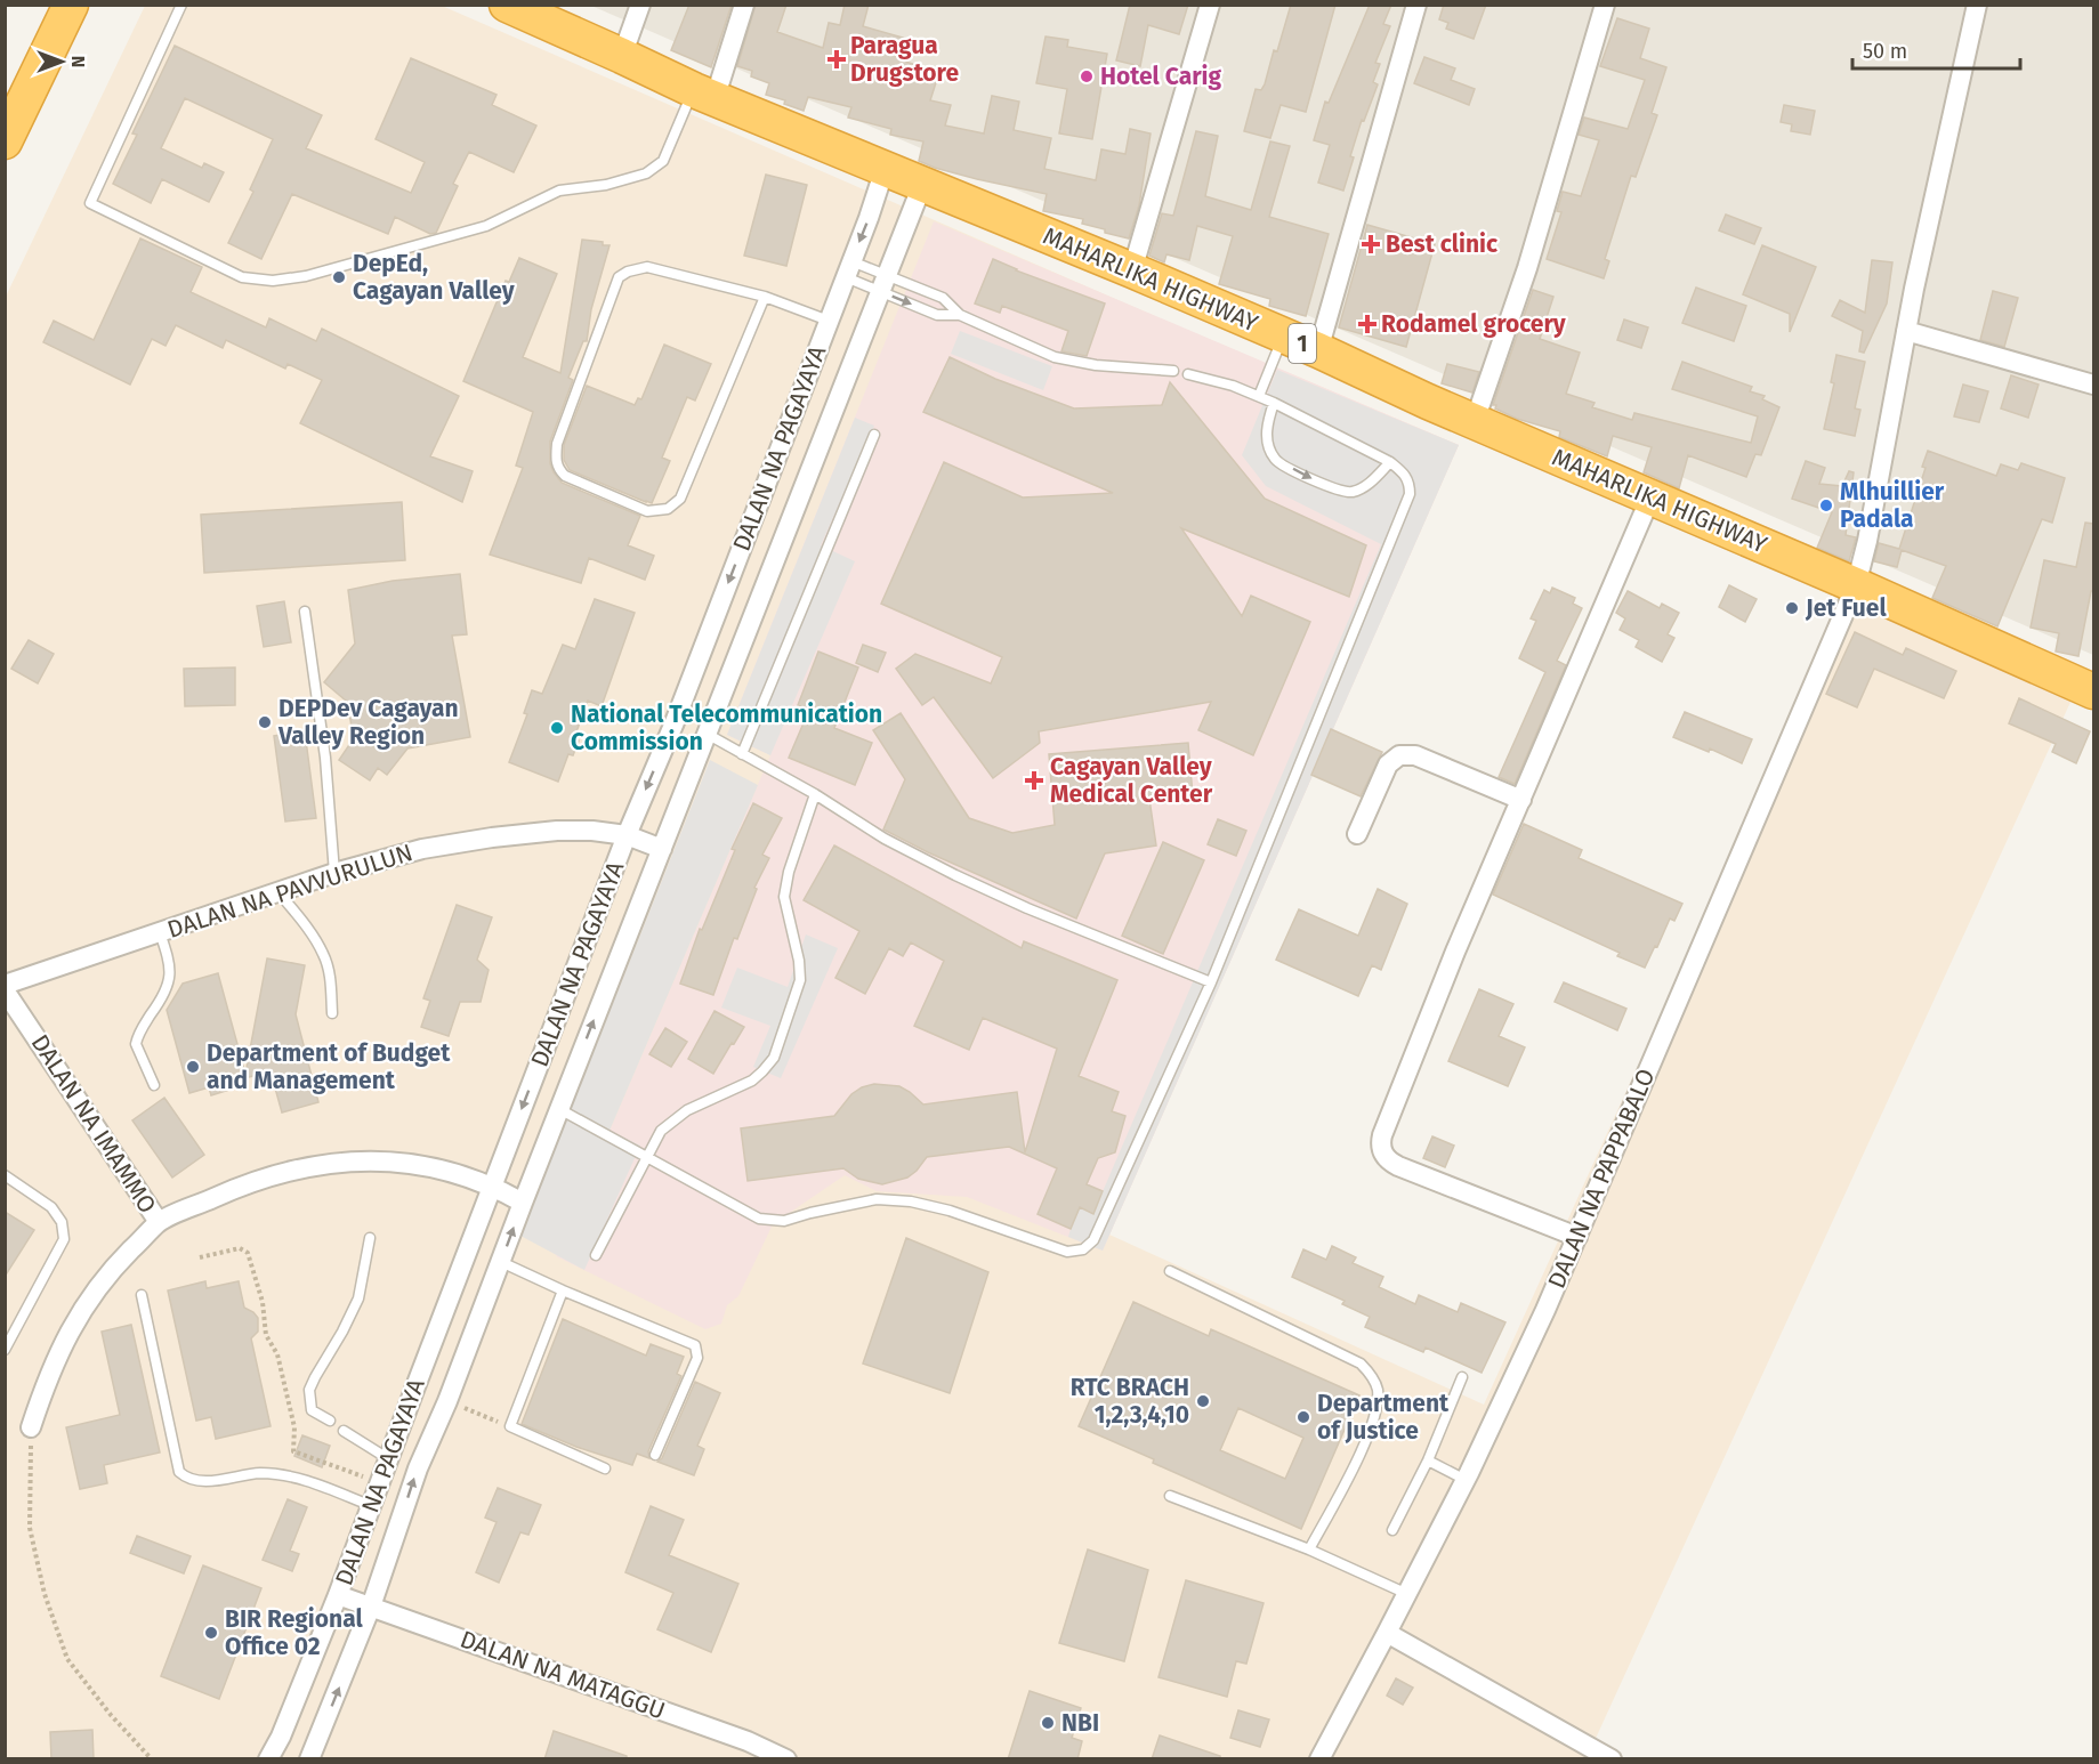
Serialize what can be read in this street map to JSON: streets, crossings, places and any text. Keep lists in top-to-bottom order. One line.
{"streets":{"highway":["MAHARLIKA HIGHWAY","1"],"street":["DALAN NA PAGAYAYA","DALAN NA PAVVURULUN","DALAN NA IMAMMO","DALAN NA PAPPABALO","DALAN NA MATAGGU"]},"crossings":[["MAHARLIKA HIGHWAY","DALAN NA PAGAYAYA"],["MAHARLIKA HIGHWAY","DALAN NA PAPPABALO"],["DALAN NA PAGAYAYA","DALAN NA PAVVURULUN"],["DALAN NA PAGAYAYA","DALAN NA MATAGGU"]],"places":{"health":["Paragua Drugstore","Best clinic","Rodamel grocery","Cagayan Valley Medical Center"],"other":["Hotel Carig","DepEd, Cagayan Valley","Mlhuillier Padala","Jet Fuel","DEPDev Cagayan Valley Region","National Telecommunication Commission","Department of Budget and Management","RTC BRACH 1,2,3,4,10","Department of Justice","BIR Regional Office 02","NBI"]},"scale_bar":"50 m","north":"right"}
